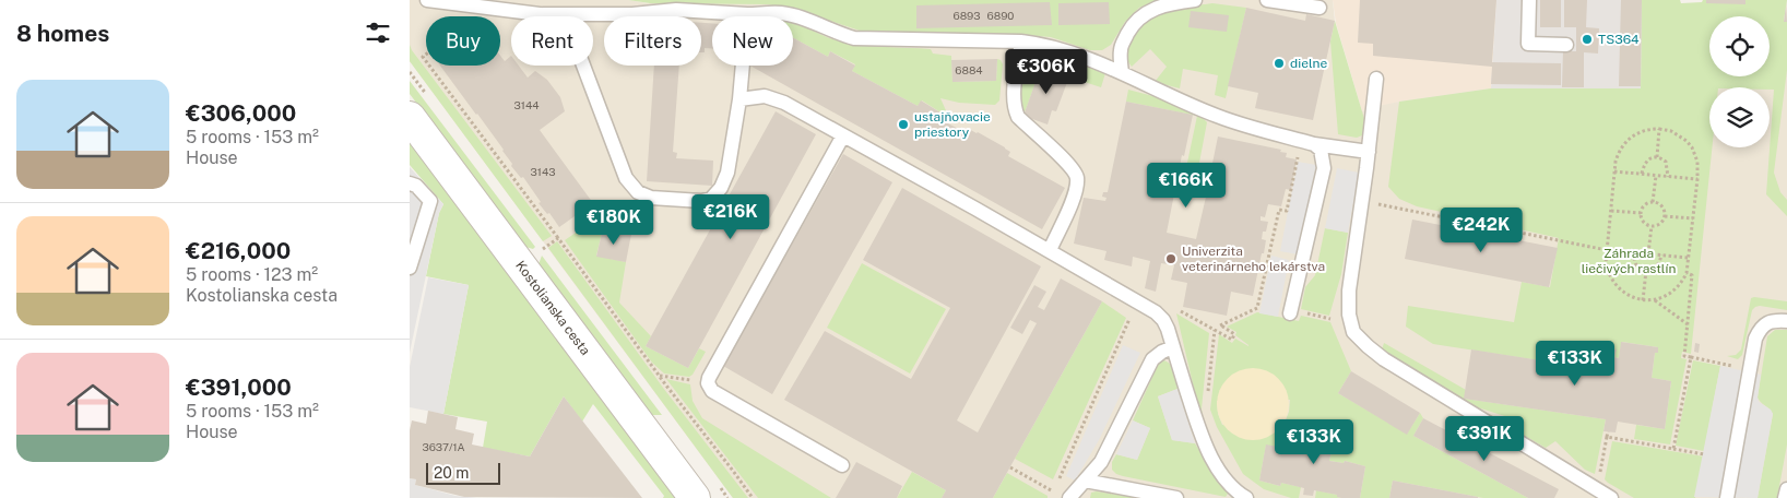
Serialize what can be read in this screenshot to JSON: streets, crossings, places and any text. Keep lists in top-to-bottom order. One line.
{"streets":{"street":["Kostolianska cesta"]},"parks":["Záhrada liečivých rastlín"],"places":["TS364","dielne","ustajňovacie priestory","Univerzita veterinárneho lekárstva"],"house_numbers":["6893","6890","6884","3144","3143","3637/1A"],"scale_bar":"20 m","page":{"heading":"8 homes","chip":["Buy","Rent","Filters","New"],"price":["€306K","€166K","€216K","€180K","€242K","€133K","€391K","€133K"],"list":[{"name":"€306,000","note":"5 rooms · 153 m² · House"},{"name":"€216,000","note":"5 rooms · 123 m² · Kostolianska cesta"},{"name":"€391,000","note":"5 rooms · 153 m² · House"}],"scale":"20 m"}}
